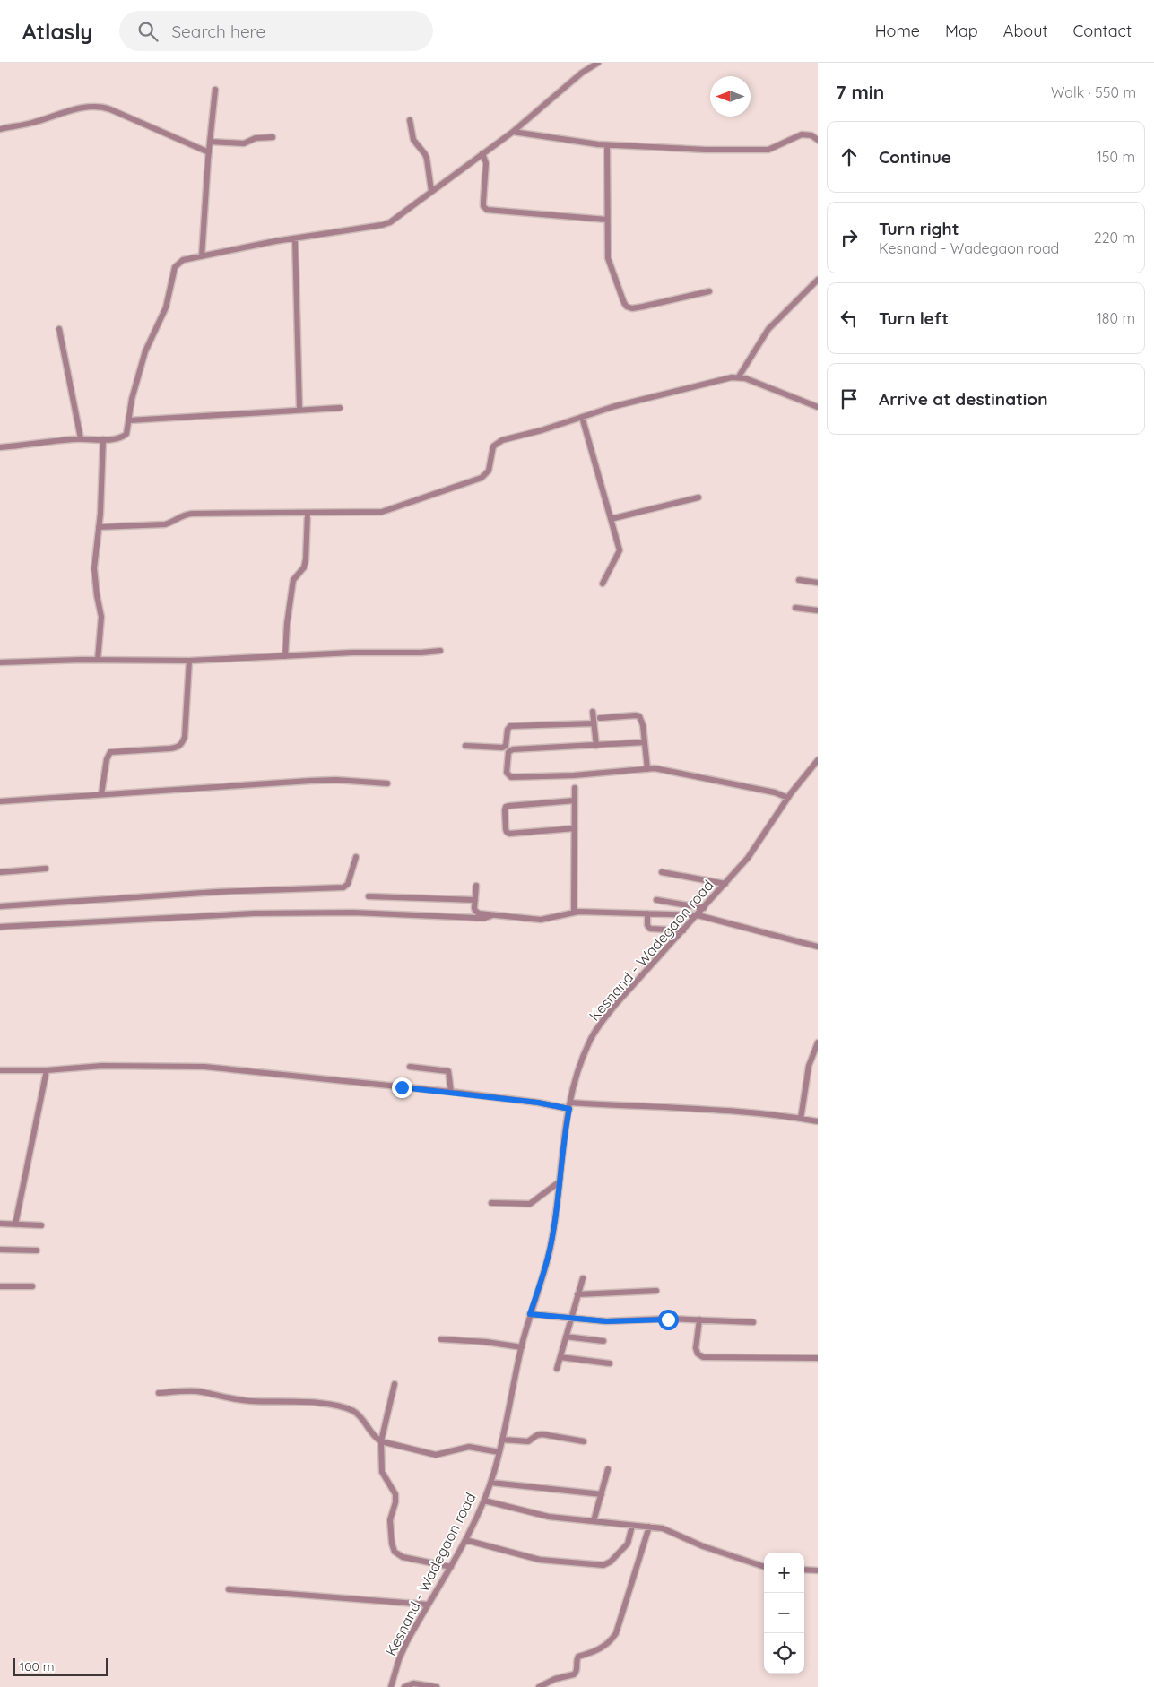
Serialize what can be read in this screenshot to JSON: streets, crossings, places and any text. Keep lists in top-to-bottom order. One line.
{"streets":{"street":["Kesnand - Wadegaon road"]},"scale_bar":"100 m","north":"left","page":{"header":"Atlasly","search":"Search here","nav":["Home","Map","About","Contact"],"heading":["7 min","Walk · 550 m"],"list":[["Continue","150 m"],["Turn right","Kesnand - Wadegaon road","220 m"],["Turn left","180 m"],"Arrive at destination"],"map_buttons":["+","−"],"scale":"100 m"}}
